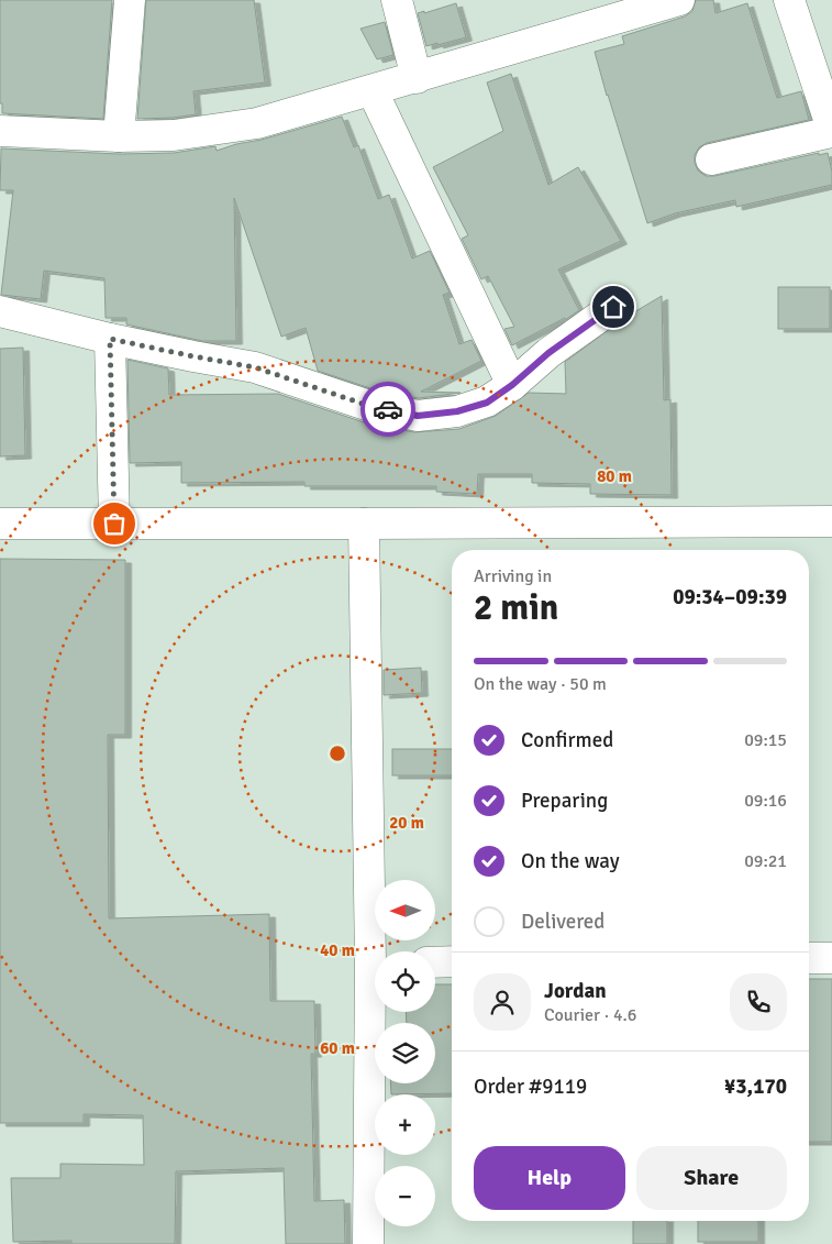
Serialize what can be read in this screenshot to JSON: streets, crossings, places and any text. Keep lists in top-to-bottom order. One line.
{"north":"left","page":{"heading":["2 min","Arriving in","09:34–09:39"],"panel":["Jordan","Courier · 4.6","Order #9119","¥3,170"],"bar":"On the way · 50 m","list":[["Confirmed","09:15"],["Preparing","09:16"],["On the way","09:21"],"Delivered"],"map_buttons":["+","−"],"buttons":["Help","Share"]},"rings":["80 m","20 m","40 m","60 m"]}
